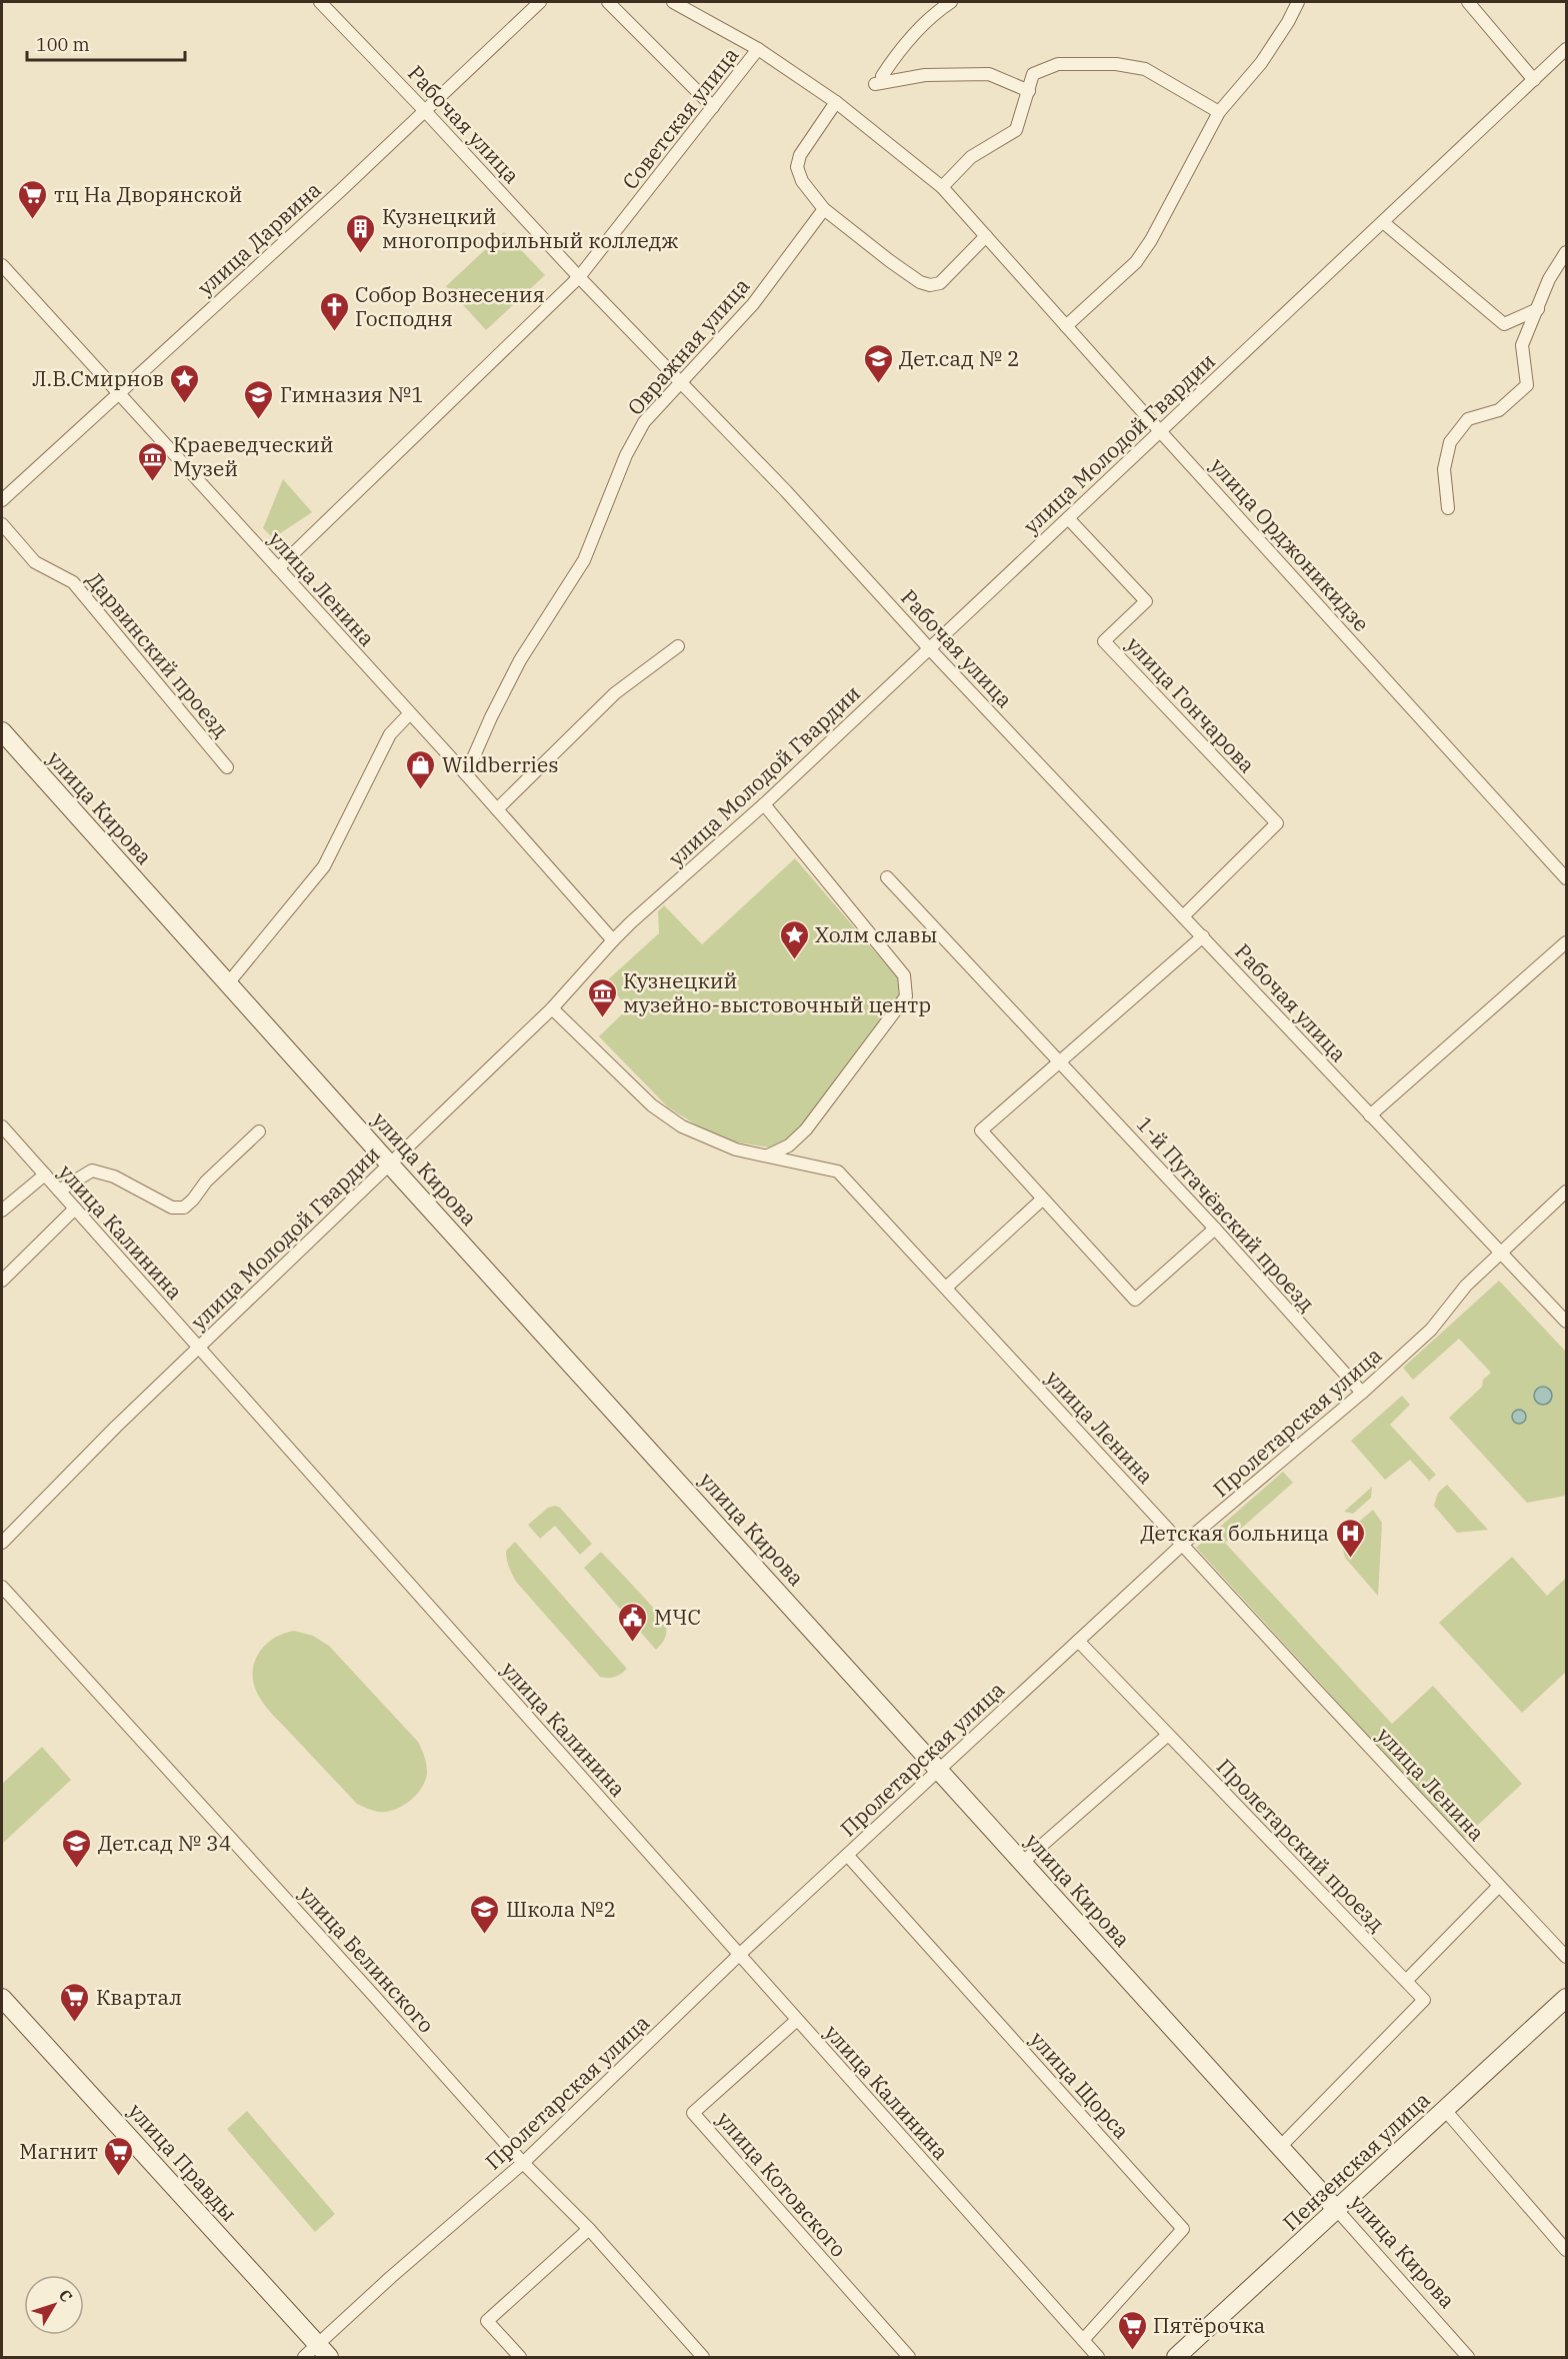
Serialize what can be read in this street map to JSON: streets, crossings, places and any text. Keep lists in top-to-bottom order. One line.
{"streets":{"street":["Советская улица","Рабочая улица","улица Дарвина","Овражная улица","улица Молодой Гвардии","улица Орджоникидзе","улица Ленина","Дарвинский проезд","улица Гончарова","улица Кирова","1-й Пугачёвский проезд","улица Калинина","Пролетарская улица","Пролетарский проезд","улица Белинского","улица Щорса","Пензенская улица","улица Правды","улица Котовского"]},"crossings":[["Советская улица","Рабочая улица"],["Советская улица","улица Орджоникидзе"],["Советская улица","улица Ленина"],["Рабочая улица","улица Дарвина"],["Рабочая улица","Овражная улица"],["Рабочая улица","улица Молодой Гвардии"],["Рабочая улица","улица Гончарова"],["Рабочая улица","Пролетарская улица"],["улица Дарвина","улица Ленина"],["Овражная улица","улица Ленина"],["улица Молодой Гвардии","улица Орджоникидзе"],["улица Молодой Гвардии","улица Ленина"],["улица Молодой Гвардии","улица Гончарова"],["улица Молодой Гвардии","улица Кирова"],["улица Молодой Гвардии","улица Калинина"],["улица Ленина","Пролетарская улица"],["улица Кирова","Пролетарская улица"],["улица Кирова","Пролетарский проезд"],["улица Кирова","Пензенская улица"],["1-й Пугачёвский проезд","Пролетарская улица"],["улица Калинина","Пролетарская улица"],["улица Калинина","улица Щорса"],["улица Калинина","улица Котовского"],["Пролетарская улица","Пролетарский проезд"],["Пролетарская улица","улица Белинского"],["Пролетарская улица","улица Щорса"],["Пролетарская улица","улица Правды"]],"places":{"supermarket":["тц На Дворянской","Квартал","Магнит","Пятёрочка"],"building":["Кузнецкий многопрофильный колледж"],"church":["Собор Вознесения Господня"],"school or university":["Дет.сад № 2","Гимназия №1","Дет.сад № 34","Школа №2"],"place":["Л.В.Смирнов","Холм славы"],"museum":["Краеведческий Музей","Кузнецкий музейно-выстовочный центр"],"shop":["Wildberries"],"hospital":["Детская больница"],"public building":["МЧС"]},"scale_bar":"100 m","north":"top right"}
